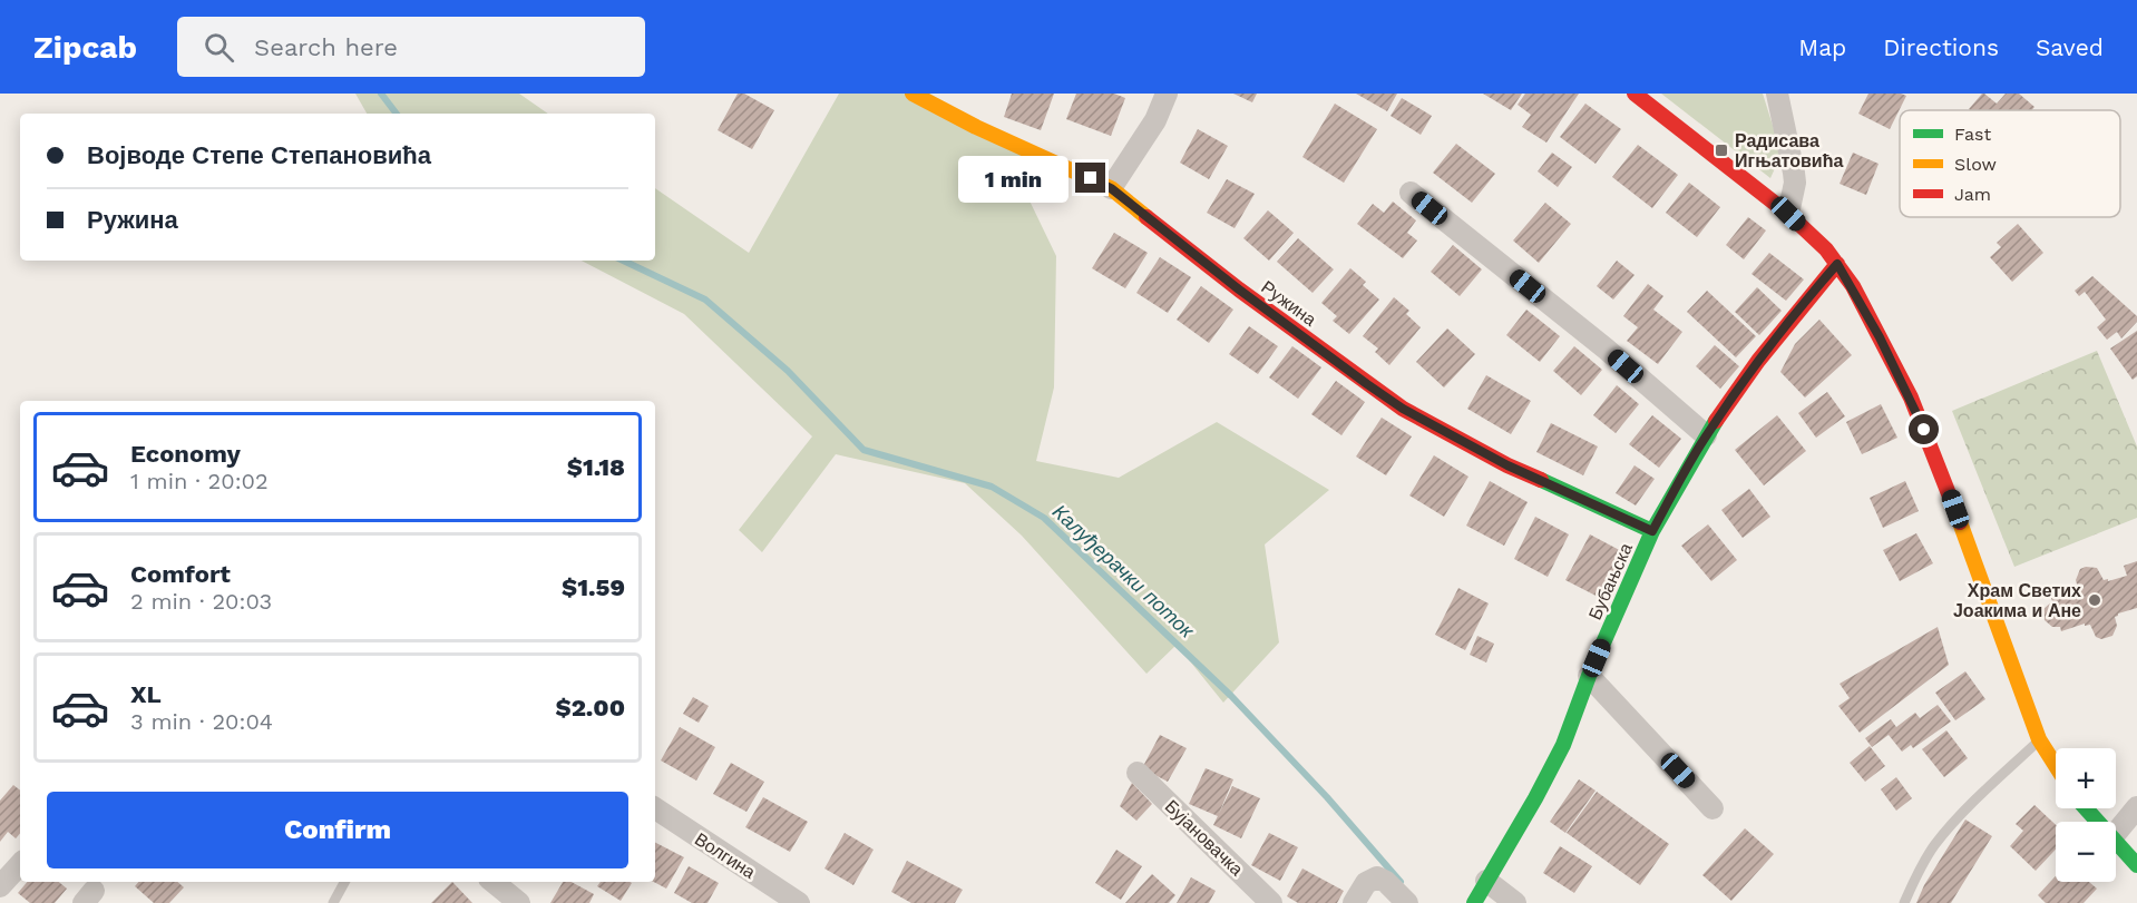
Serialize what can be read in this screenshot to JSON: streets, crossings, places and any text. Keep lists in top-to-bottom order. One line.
{"streets":{"street":["Ружина","Бубањска","Бујановачка","Волгина"]},"crossings":[["Ружина","Бубањска"]],"water":["Калуђерачки поток"],"places":{"transit":["Радисава Игњатовића"],"other":["Храм Светих Јоакима и Ане"]},"legend":["Fast","Slow","Jam"],"page":{"header":"Zipcab","search":"Search here","nav":["Map","Directions","Saved"],"banner":["Војводе Степе Степановића","Ружина"],"bubble":"1 min","list":[{"name":"Economy","note":"1 min · 20:02","value":"$1.18"},{"name":"Comfort","note":"2 min · 20:03","value":"$1.59"},{"name":"XL","note":"3 min · 20:04","value":"$2.00"}],"map_buttons":["+","−"],"buttons":"Confirm"}}
